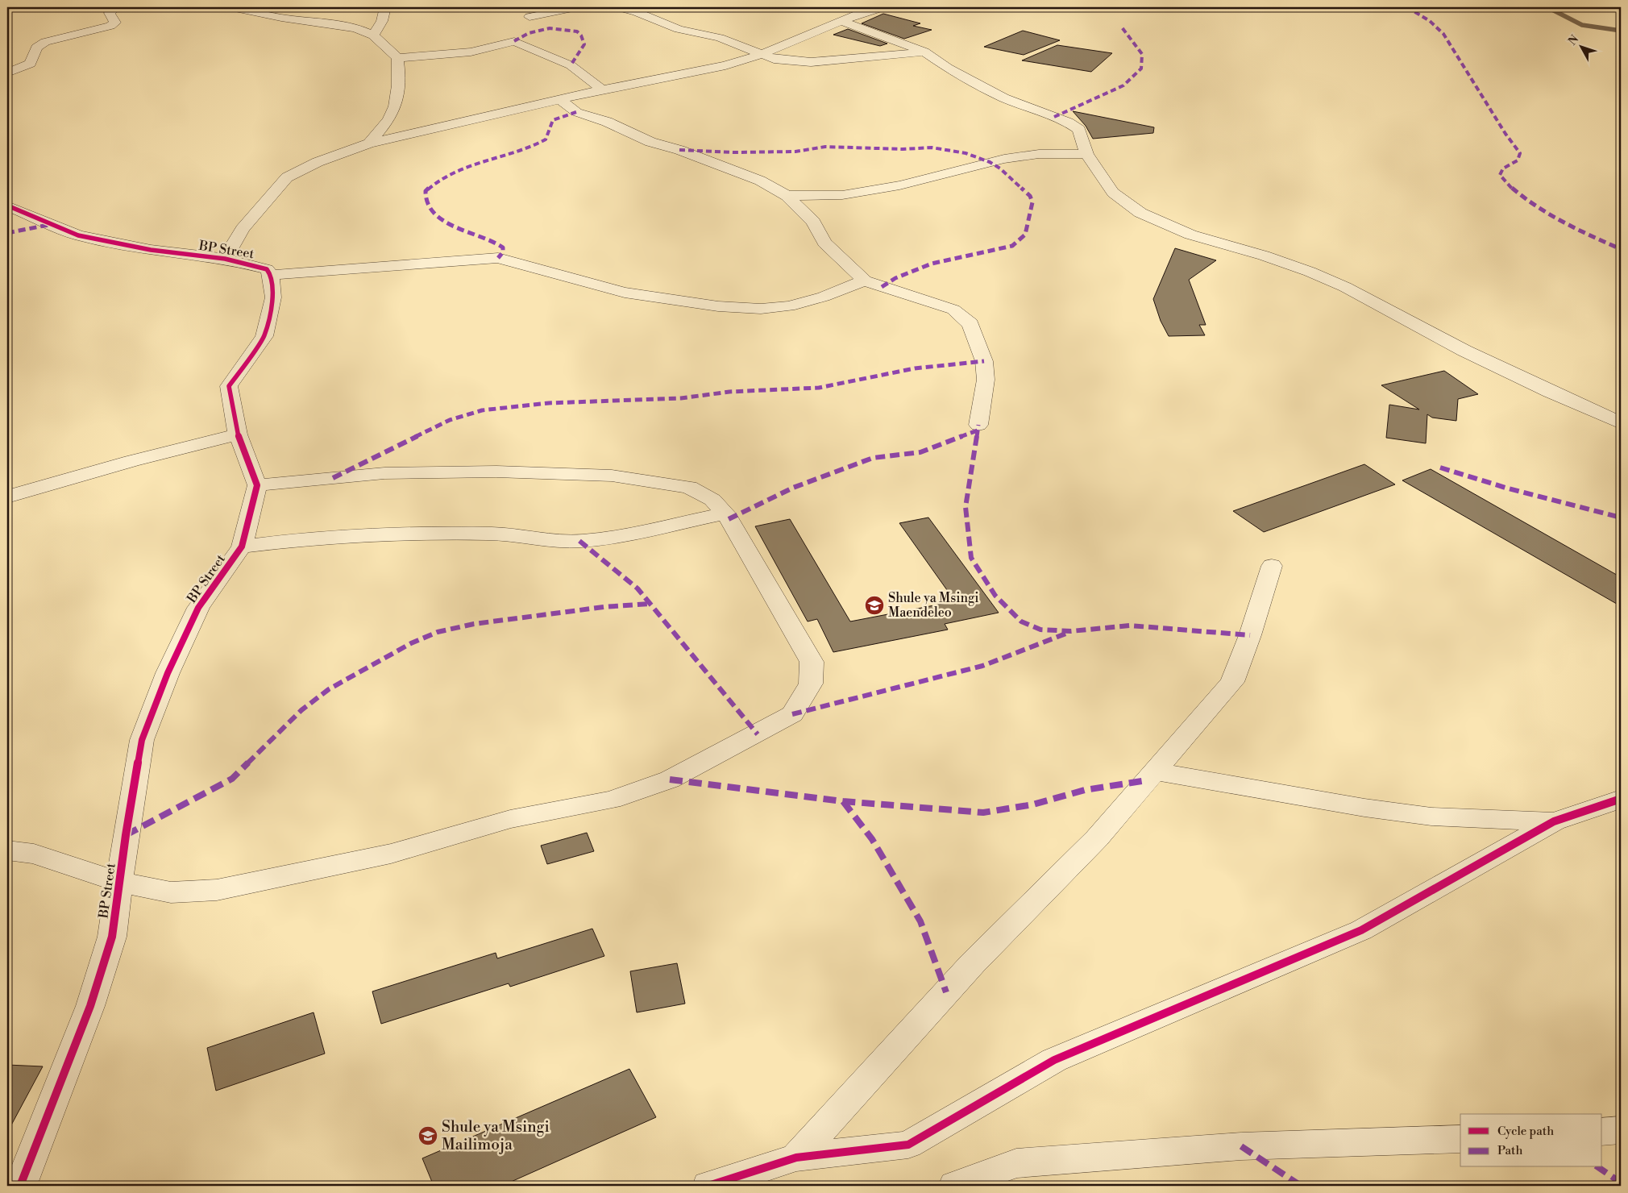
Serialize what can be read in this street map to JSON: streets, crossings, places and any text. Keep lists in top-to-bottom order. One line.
{"streets":{"street":["BP Street"]},"places":{"school or university":["Shule ya Msingi Maendeleo","Shule ya Msingi Mailimoja"]},"legend":["Cycle path","Path"],"north":"top left"}
